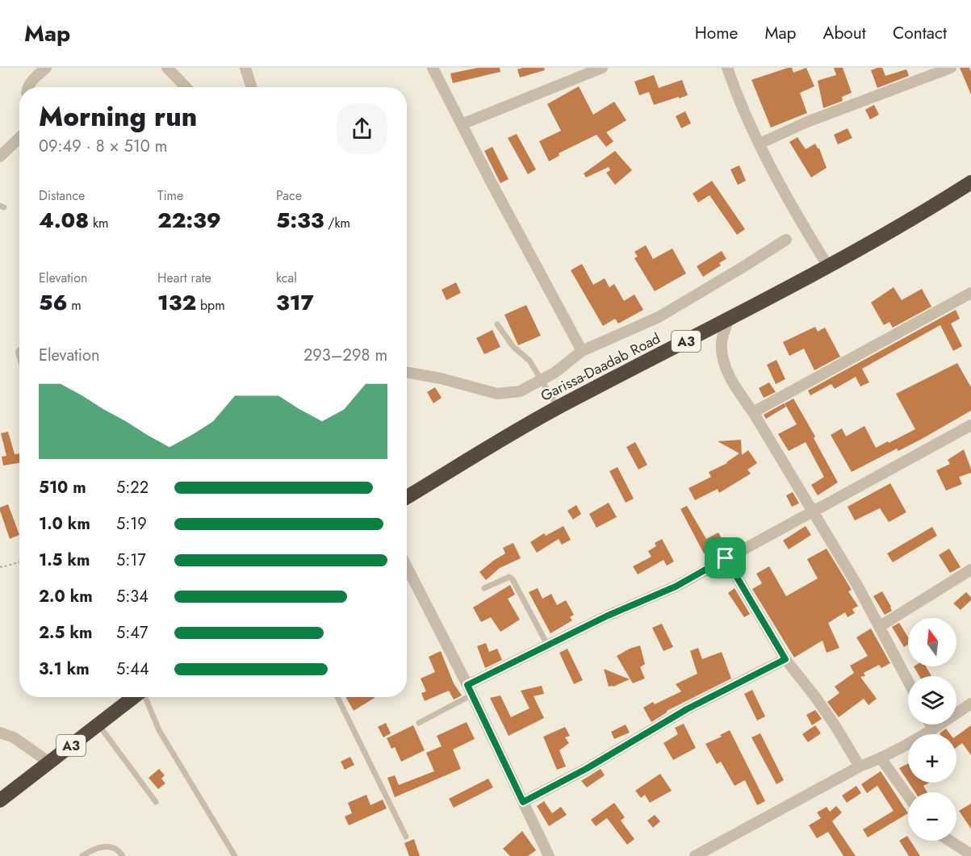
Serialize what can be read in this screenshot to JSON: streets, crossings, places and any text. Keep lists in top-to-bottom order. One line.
{"streets":{"highway":["A3","Garissa-Daadab Road"]},"north":"top","page":{"header":"Map","nav":["Home","Map","About","Contact"],"heading":["Morning run","09:49 · 8 × 510 m"],"stats":[["Distance","4.08 km"],["Time","22:39"],["Pace","5:33 /km"],["Elevation","56 m"],["Heart rate","132 bpm"],["kcal","317"]],"chart":["Elevation","293–298 m"],"list":[{"name":"510 m","note":"5:22"},{"name":"1.0 km","note":"5:19"},{"name":"1.5 km","note":"5:17"},{"name":"2.0 km","note":"5:34"},{"name":"2.5 km","note":"5:47"},{"name":"3.1 km","note":"5:44"}],"map_buttons":["+","−"]}}
